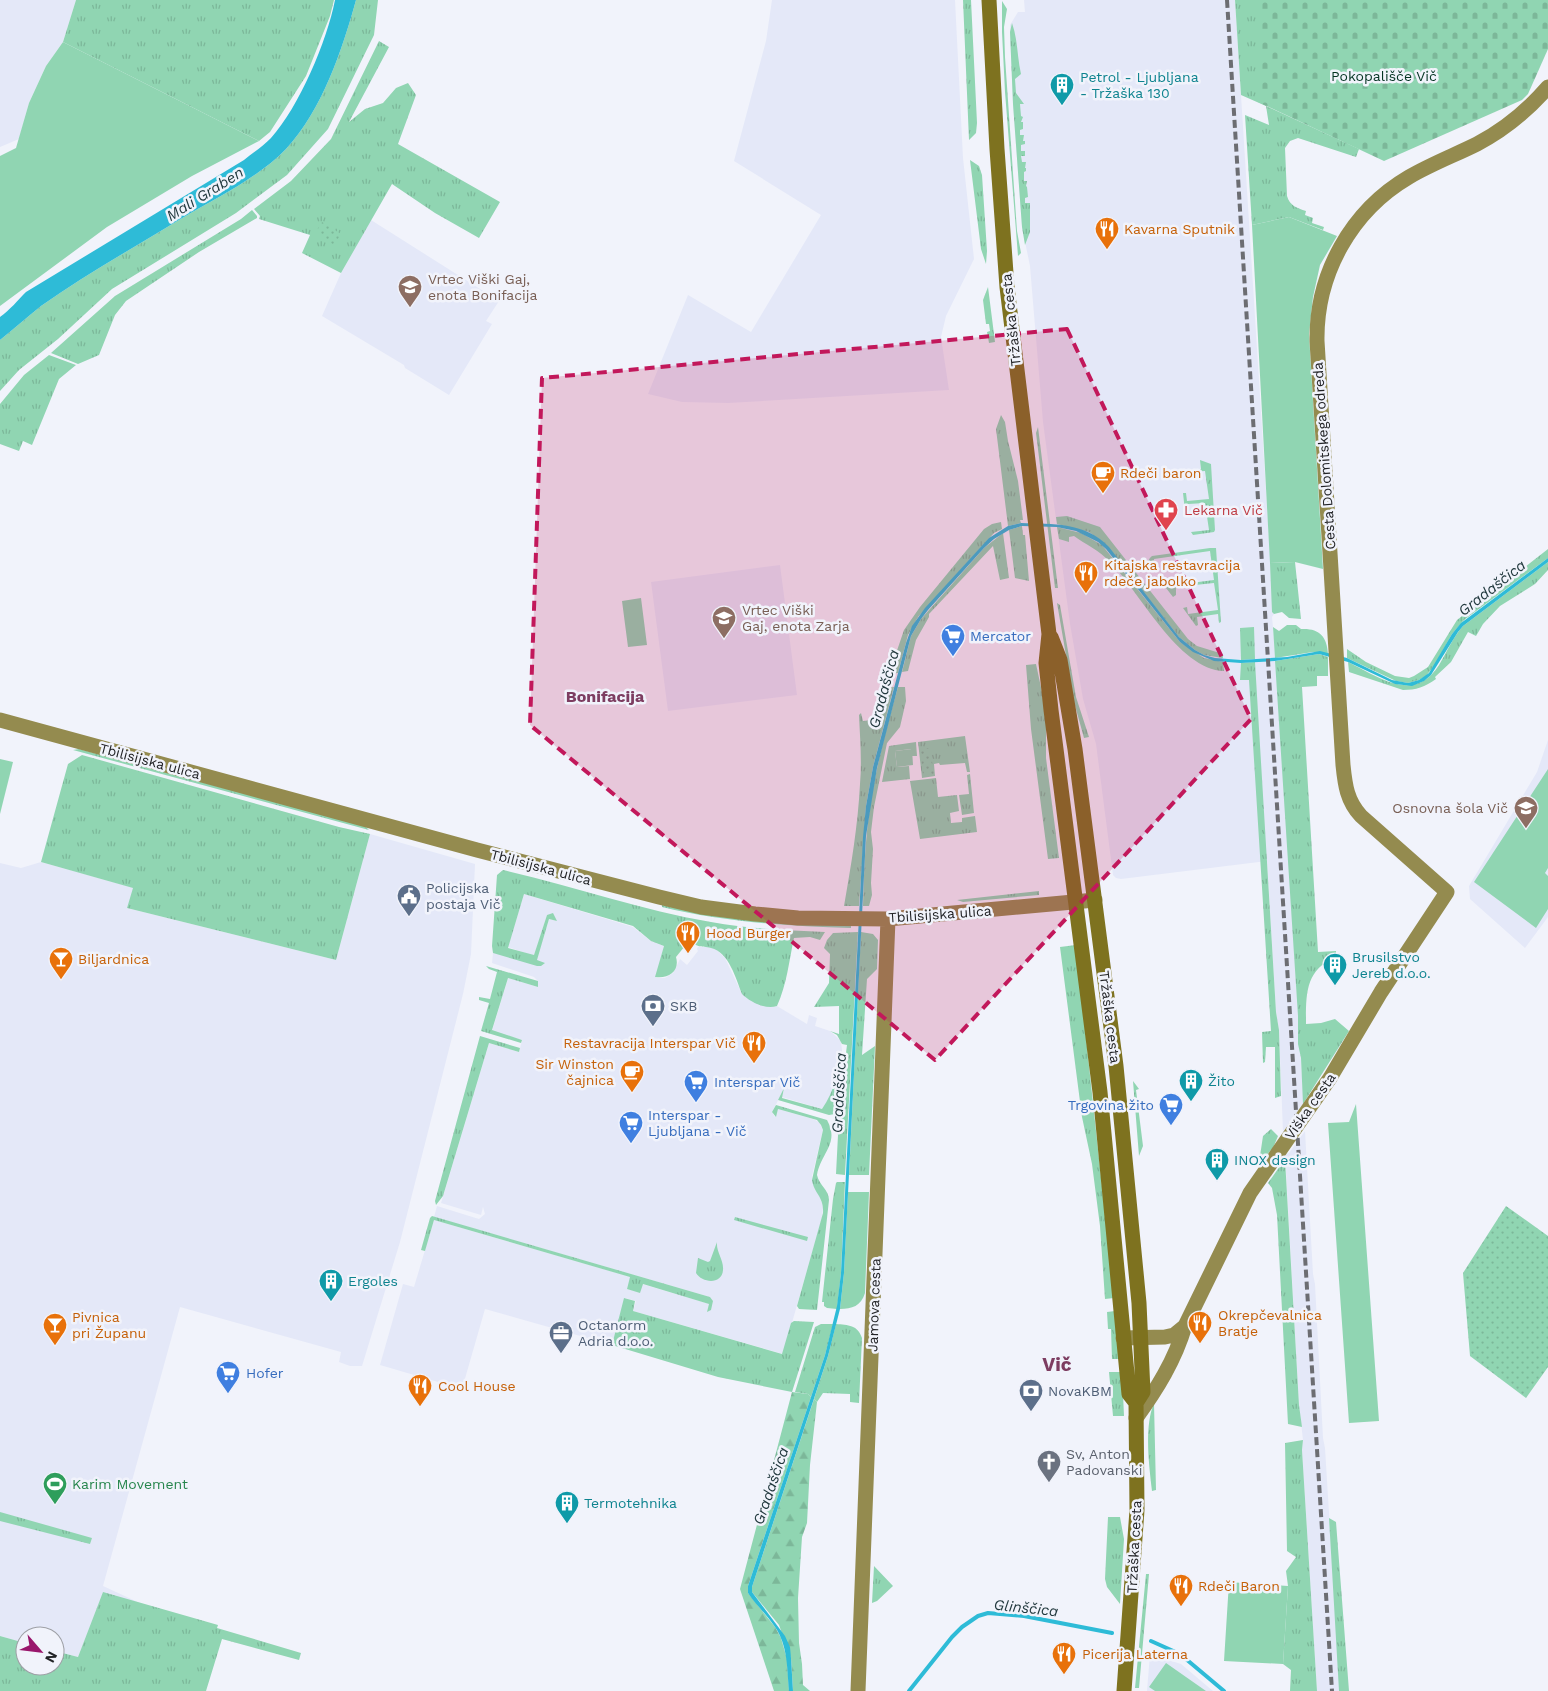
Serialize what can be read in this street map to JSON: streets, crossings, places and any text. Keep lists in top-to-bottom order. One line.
{"streets":{"main road":["Tržaška cesta"],"street":["Cesta Dolomitskega odreda","Tbilisijska ulica","Viška cesta","Jamova cesta"]},"crossings":[["Tržaška cesta","Tbilisijska ulica"],["Tržaška cesta","Viška cesta"],["Cesta Dolomitskega odreda","Viška cesta"],["Tbilisijska ulica","Jamova cesta"]],"districts":["Bonifacija","Vič"],"water":["Mali Graben","Gradaščica","Glinščica"],"parks":["Pokopališče Vič"],"places":{"building":["Petrol - Ljubljana - Tržaška 130","Brusilstvo Jereb d.o.o.","Žito","INOX design","Ergoles","Termotehnika"],"restaurant":["Kavarna Sputnik","Kitajska restavracija rdeče jabolko","Hood Burger","Restavracija Interspar Vič","Okrepčevalnica Bratje","Cool House","Rdeči Baron","Picerija Laterna"],"school or university":["Vrtec Viški Gaj, enota Bonifacija","Vrtec Viški Gaj, enota Zarja","Osnovna šola Vič"],"cafe":["Rdeči baron","Sir Winston čajnica"],"pharmacy":["Lekarna Vič"],"supermarket":["Mercator","Interspar Vič","Trgovina žito","Interspar - Ljubljana - Vič","Hofer"],"public building":["Policijska postaja Vič"],"bar":["Biljardnica","Pivnica pri Županu"],"bank":["SKB","NovaKBM"],"office":["Octanorm Adria d.o.o."],"church":["Sv, Anton Padovanski"],"sports":["Karim Movement"]},"north":"bottom right"}
